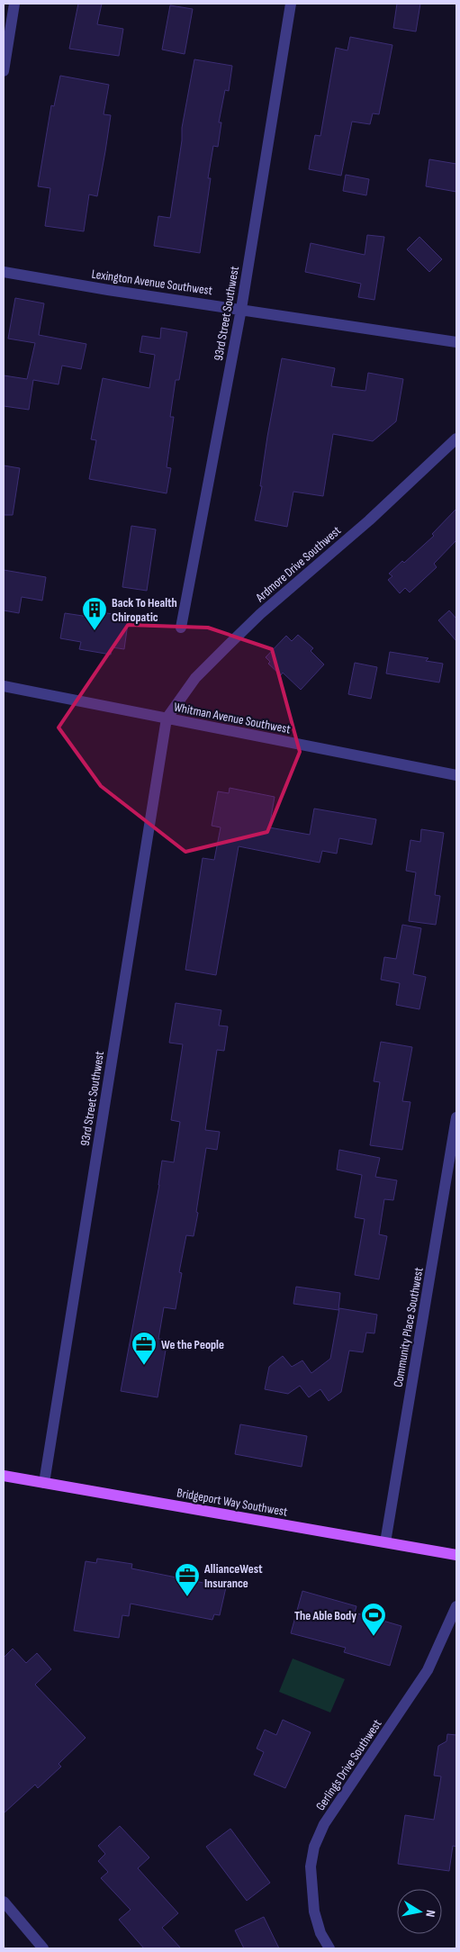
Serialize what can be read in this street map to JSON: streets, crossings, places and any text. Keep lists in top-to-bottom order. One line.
{"streets":{"main road":["Bridgeport Way Southwest"],"street":["Lexington Avenue Southwest","93rd Street Southwest","Ardmore Drive Southwest","Whitman Avenue Southwest","Community Place Southwest","Gerlings Drive Southwest"]},"crossings":[["Lexington Avenue Southwest","93rd Street Southwest"],["93rd Street Southwest","Ardmore Drive Southwest"],["93rd Street Southwest","Whitman Avenue Southwest"],["93rd Street Southwest","Bridgeport Way Southwest"],["Ardmore Drive Southwest","Whitman Avenue Southwest"],["Community Place Southwest","Bridgeport Way Southwest"]],"places":{"building":["Back To Health Chiropatic"],"office":["We the People","AllianceWest Insurance"],"sports":["The Able Body"]},"north":"right"}
